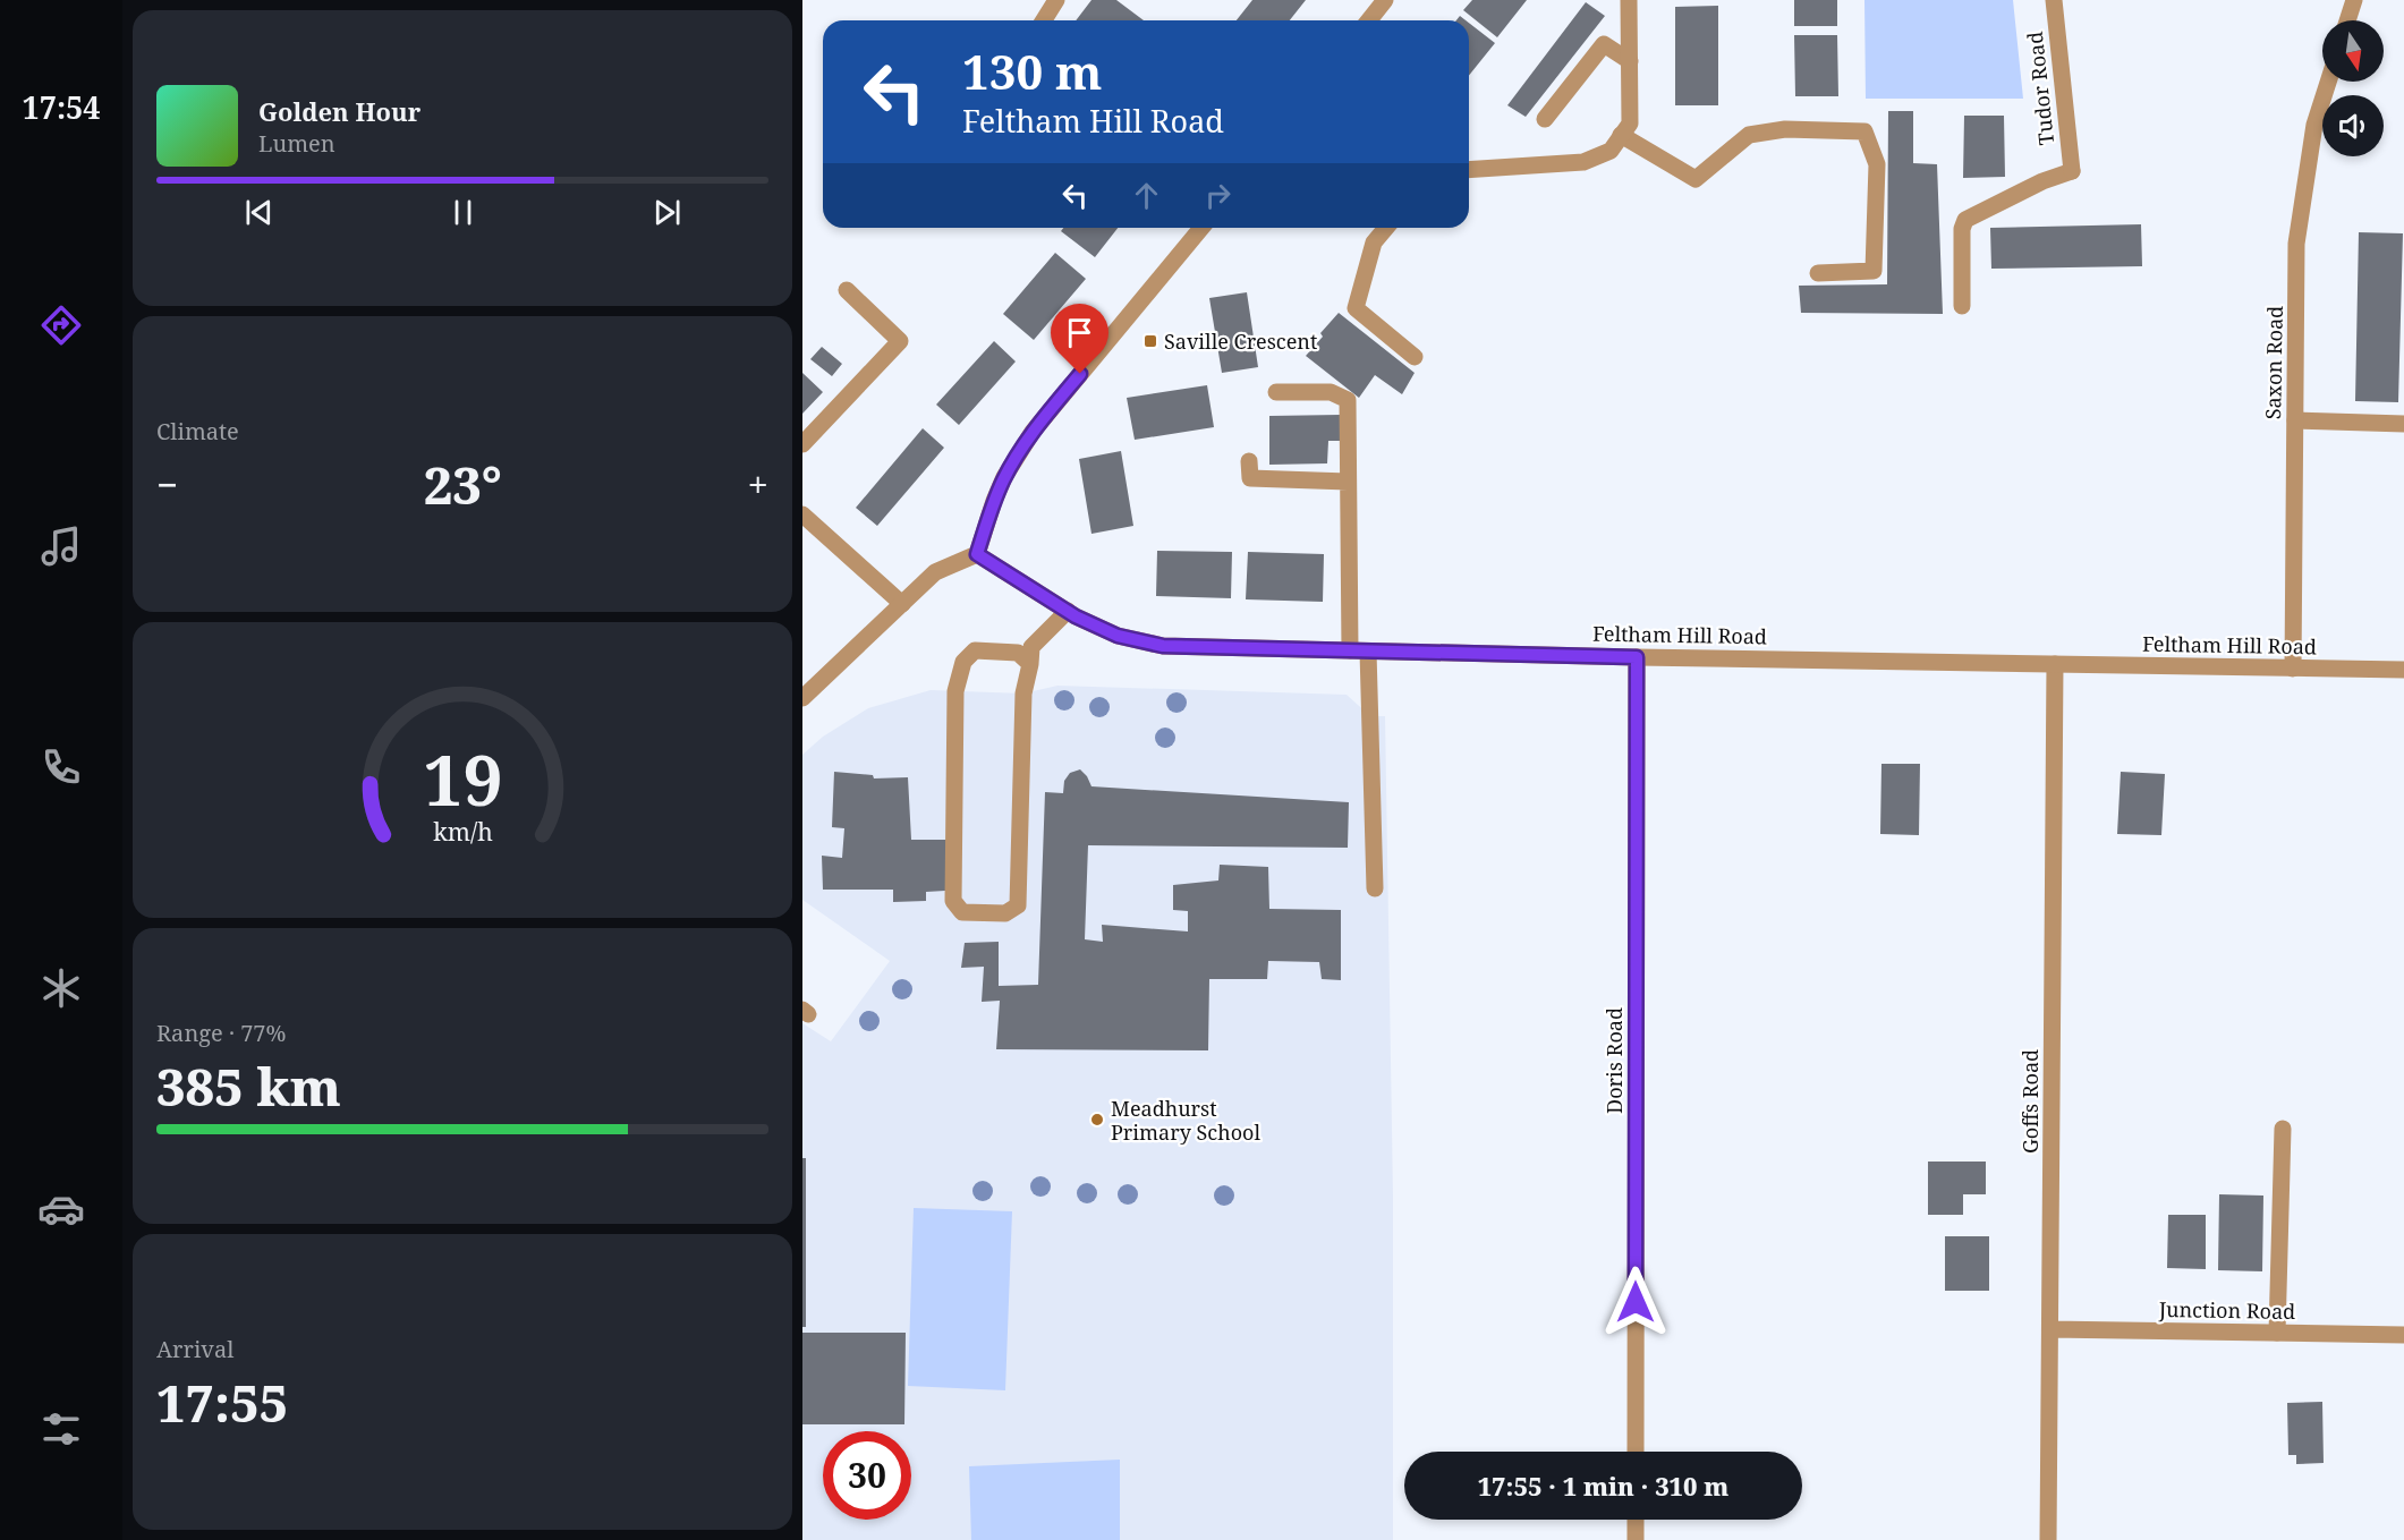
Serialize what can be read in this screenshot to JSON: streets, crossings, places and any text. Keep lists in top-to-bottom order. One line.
{"streets":{"street":["Tudor Road","Saxon Road","Feltham Hill Road","Doris Road","Goffs Road","Junction Road"]},"crossings":[["Saxon Road","Feltham Hill Road"],["Feltham Hill Road","Doris Road"],["Feltham Hill Road","Goffs Road"],["Goffs Road","Junction Road"]],"places":{"transit":["Saville Crescent"],"other":["Meadhurst Primary School"]},"north":"bottom","page":{"tabs":"17:54","turn":["130 m","Feltham Hill Road"],"song":["Golden Hour","Lumen"],"tile":["Climate",["Range · 77%","385 km"],["Arrival","17:55"]],"heat":["−","23°","+"],"limit":"30","trip":"17:55 · 1 min · 310 m","gauge":["19","km/h"]}}
